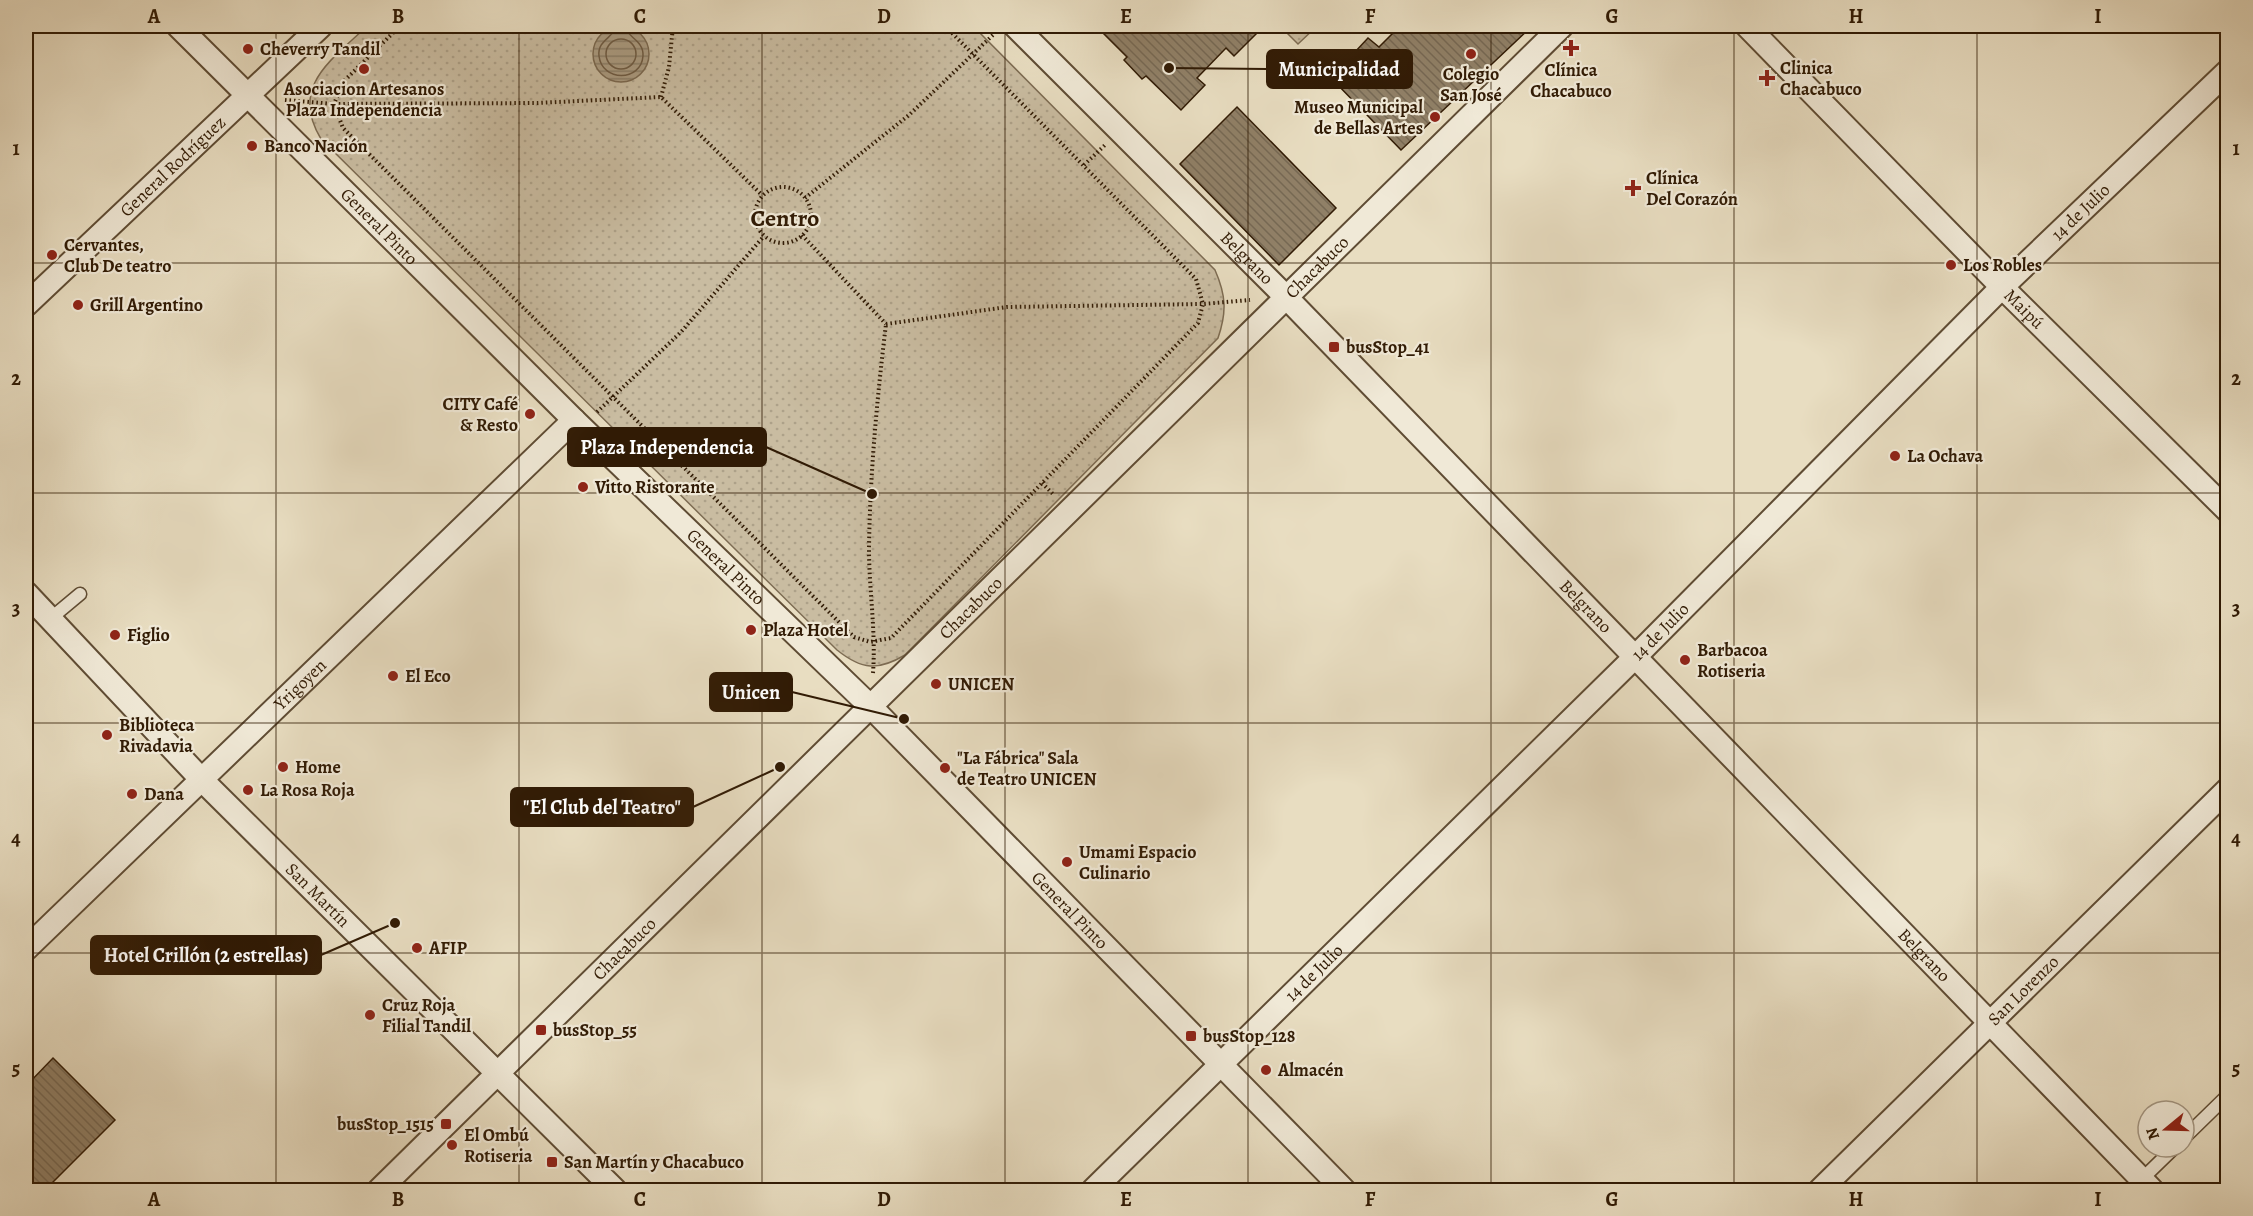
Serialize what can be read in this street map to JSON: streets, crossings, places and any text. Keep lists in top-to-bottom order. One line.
{"streets":{"street":["General Rodríguez","14 de Julio","General Pinto","Belgrano","Chacabuco","Maipú","Yrigoyen","San Martín","San Lorenzo"]},"crossings":[["General Rodríguez","General Pinto"],["14 de Julio","General Pinto"],["14 de Julio","Belgrano"],["14 de Julio","Maipú"],["General Pinto","Chacabuco"],["General Pinto","Yrigoyen"],["Belgrano","Chacabuco"],["Belgrano","San Lorenzo"],["Chacabuco","San Martín"],["Yrigoyen","San Martín"]],"districts":["Centro"],"places":{"health":["Clínica Chacabuco","Clinica Chacabuco","Clínica Del Corazón"],"other":["Cheverry Tandil","Colegio San José","Municipalidad","Asociacion Artesanos Plaza Independencia","Museo Municipal de Bellas Artes","Banco Nación","Cervantes, Club De teatro","Los Robles","Grill Argentino","CITY Café & Resto","La Ochava","Vitto Ristorante","Plaza Independencia","Plaza Hotel","Figlio","Barbacoa Rotiseria","El Eco","UNICEN","Unicen","Biblioteca Rivadavia","Home","\"El Club del Teatro\"","\"La Fábrica\" Sala de Teatro UNICEN","La Rosa Roja","Dana","Umami Espacio Culinario","Hotel Crillón (2 estrellas)","AFIP","Cruz Roja Filial Tandil","Almacén","El Ombú Rotiseria"],"transit":["busStop_41","busStop_55","busStop_128","busStop_1515","San Martín y Chacabuco"]},"north":"left","grid":{"columns":["A","B","C","D","E","F","G","H","I"],"rows":["1","2","3","4","5"]}}
